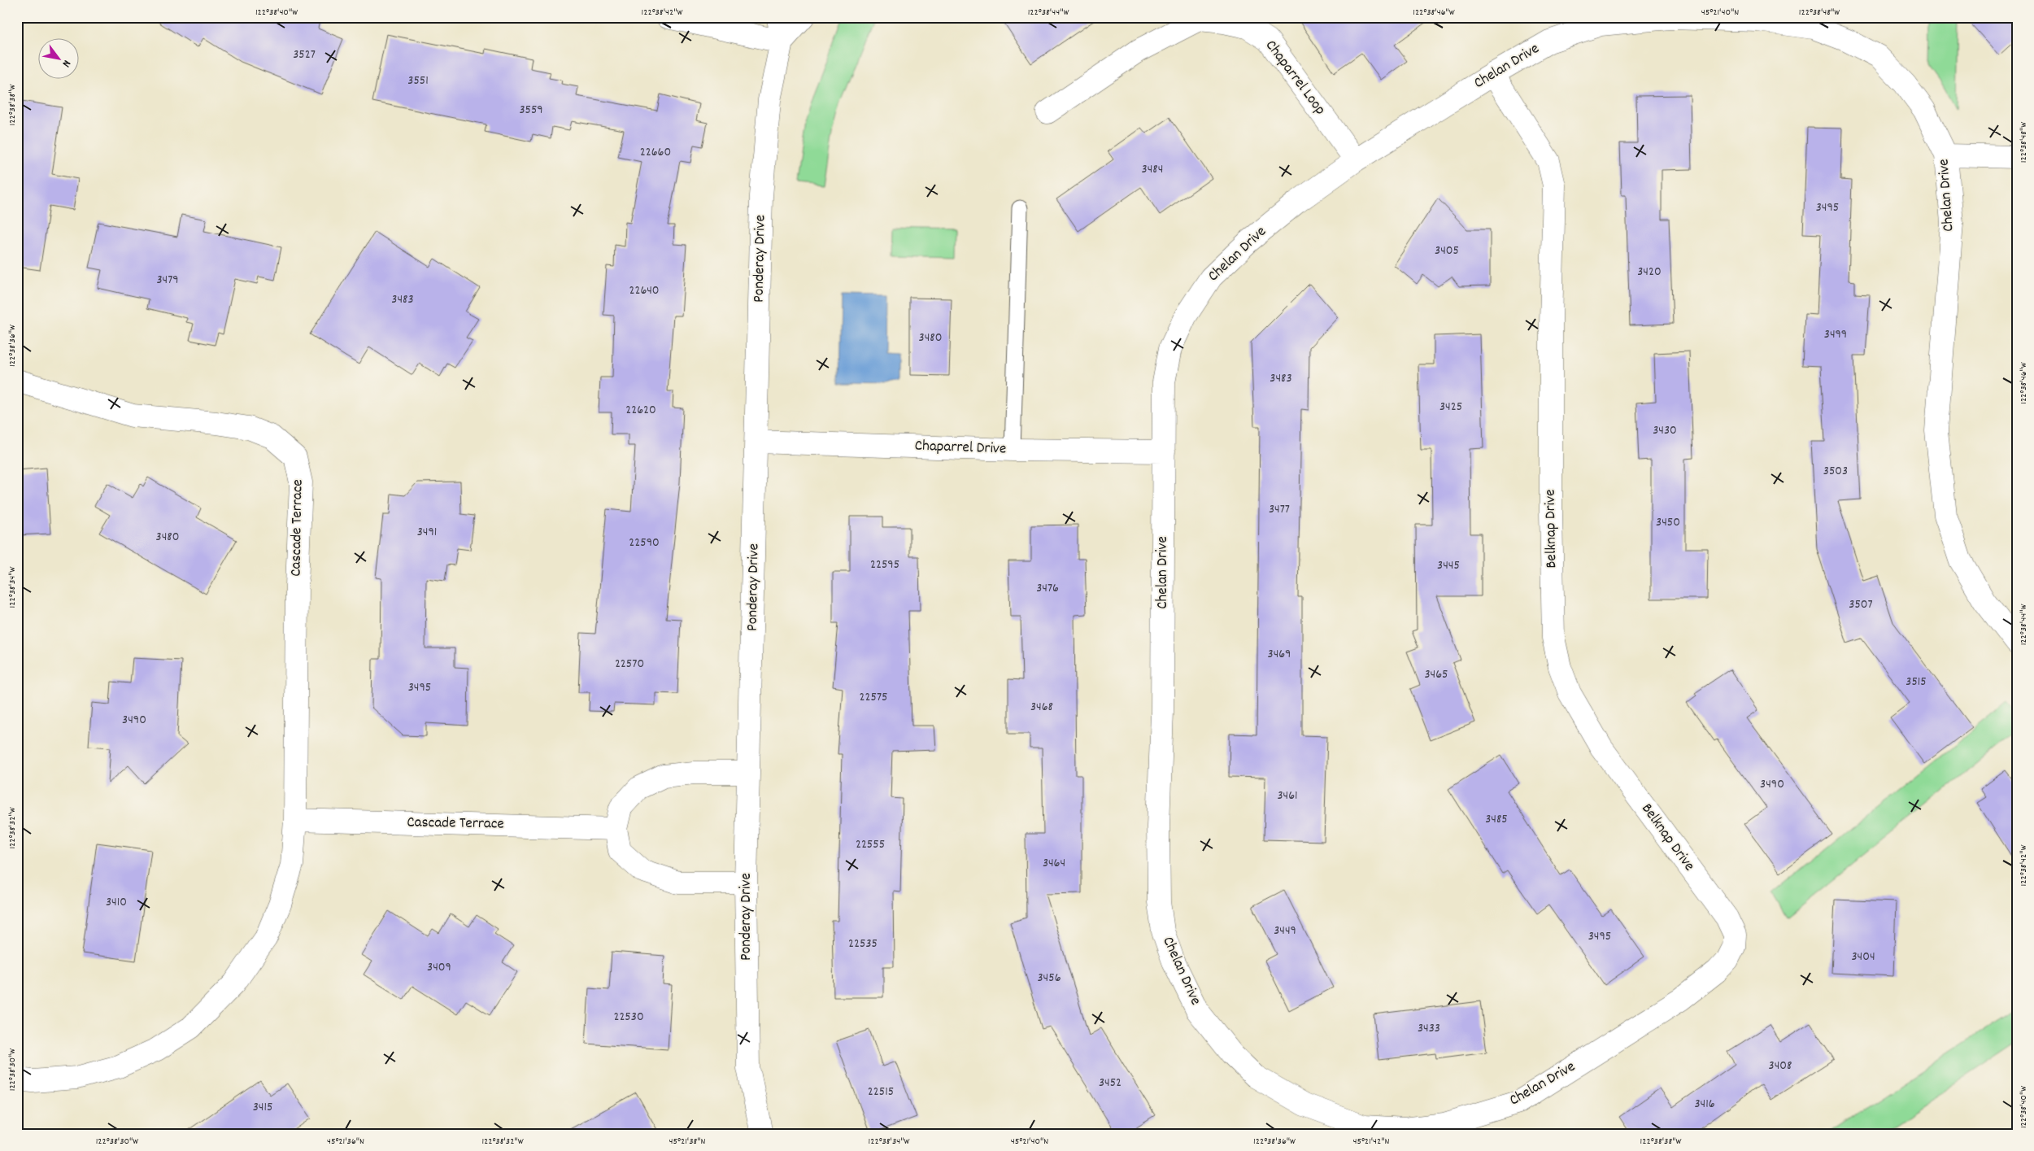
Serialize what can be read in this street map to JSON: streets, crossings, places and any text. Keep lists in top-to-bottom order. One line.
{"streets":{"street":["Chelan Drive","Chaparrel Loop","Ponderay Drive","Chaparrel Drive","Cascade Terrace","Belknap Drive"]},"crossings":[["Chelan Drive","Chaparrel Loop"],["Chelan Drive","Chaparrel Drive"],["Chelan Drive","Belknap Drive"],["Ponderay Drive","Chaparrel Drive"],["Ponderay Drive","Cascade Terrace"]],"house_numbers":["3527","3551","3559","22660","3484","3495","3405","3420","3479","22640","3483","3499","3480","3483","3425","22620","3430","3503","3477","3450","3491","3480","22590","22595","3445","3476","3507","3469","22570","3465","3515","3495","22575","3468","3490","3490","3461","3485","22555","3464","3410","3449","3495","22535","3404","3409","3456","22530","3433","3408","3452","22515","3416","3415"],"north":"bottom right","coordinates":["122°38'40\"W","122°38'42\"W","122°38'44\"W","122°38'46\"W","45°21'40\"N","122°38'48\"W","122°38'38\"W","122°38'36\"W","122°38'34\"W","122°38'32\"W","122°38'30\"W","45°21'36\"N","45°21'38\"N","45°21'42\"N"]}
